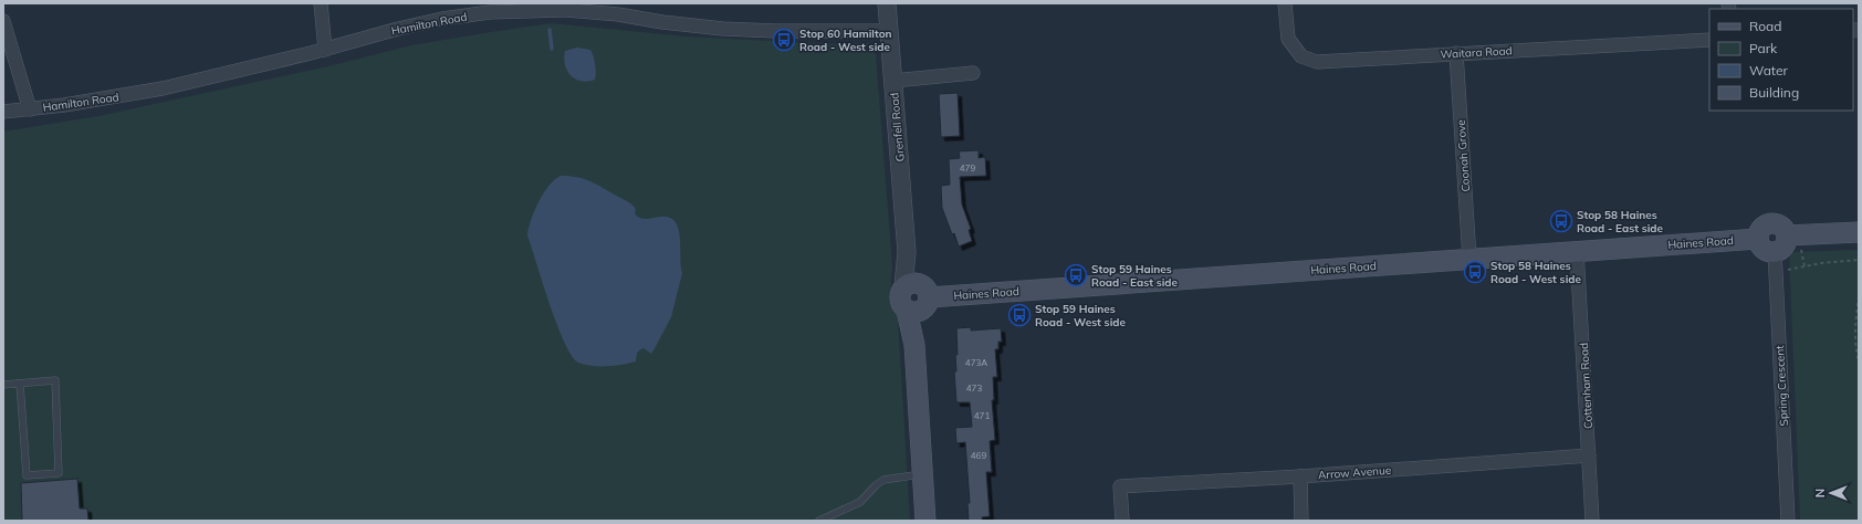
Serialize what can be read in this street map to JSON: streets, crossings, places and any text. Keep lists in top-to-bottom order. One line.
{"streets":{"main road":["Grenfell Road","Haines Road"],"street":["Hamilton Road","Waitara Road","Coonah Grove","Cottenham Road","Spring Crescent","Arrow Avenue"]},"crossings":[["Hamilton Road","Grenfell Road"],["Waitara Road","Coonah Grove"],["Grenfell Road","Haines Road"],["Coonah Grove","Haines Road"],["Haines Road","Cottenham Road"],["Haines Road","Spring Crescent"],["Cottenham Road","Arrow Avenue"]],"places":{"bus stop":["Stop 60 Hamilton Road - West side","Stop 58 Haines Road - East side","Stop 58 Haines Road - West side","Stop 59 Haines Road - East side","Stop 59 Haines Road - West side"]},"house_numbers":["479","473A","473","471","469"],"legend":["Road","Park","Water","Building"],"north":"left"}
